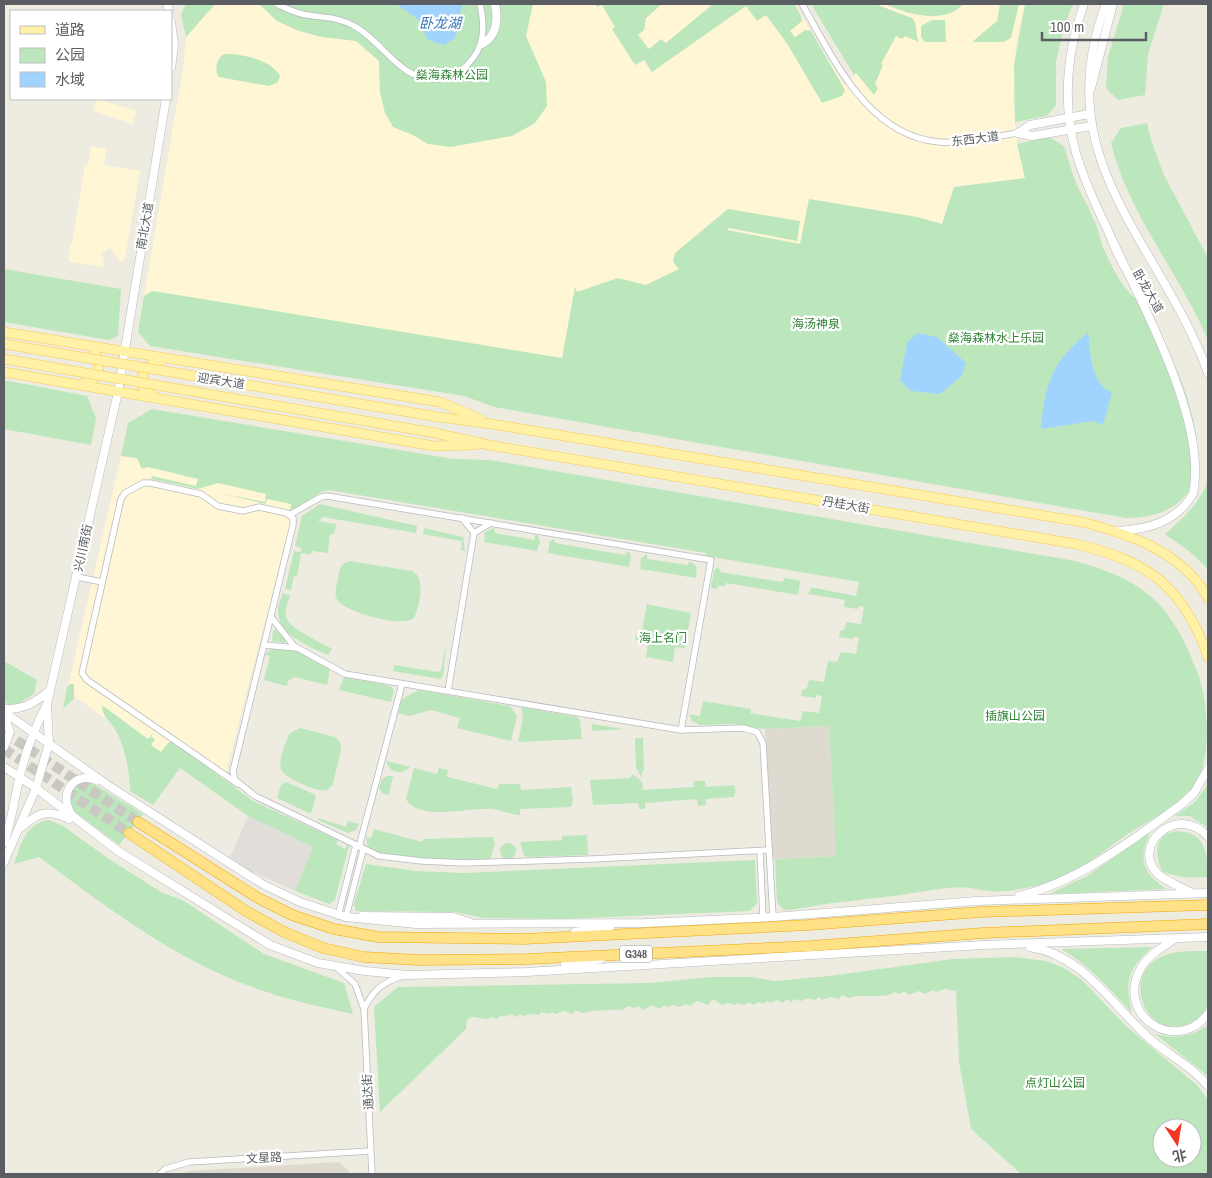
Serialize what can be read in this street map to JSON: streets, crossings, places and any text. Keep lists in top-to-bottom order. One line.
{"streets":{"highway":["G348"],"main road":["迎宾大道","丹桂大街"],"street":["东西大道","南北大道","卧龙大道","兴川南街","通达街","文星路"]},"crossings":[["东西大道","卧龙大道"],["南北大道","兴川南街"],["迎宾大道","丹桂大街"],["通达街","文星路"]],"water":["卧龙湖"],"parks":["燊海森林公园","海汤神泉","燊海森林水上乐园","海上名门","插旗山公园","点灯山公园"],"legend":["道路","公园","水域"],"scale_bar":"100 m","north":"bottom"}
